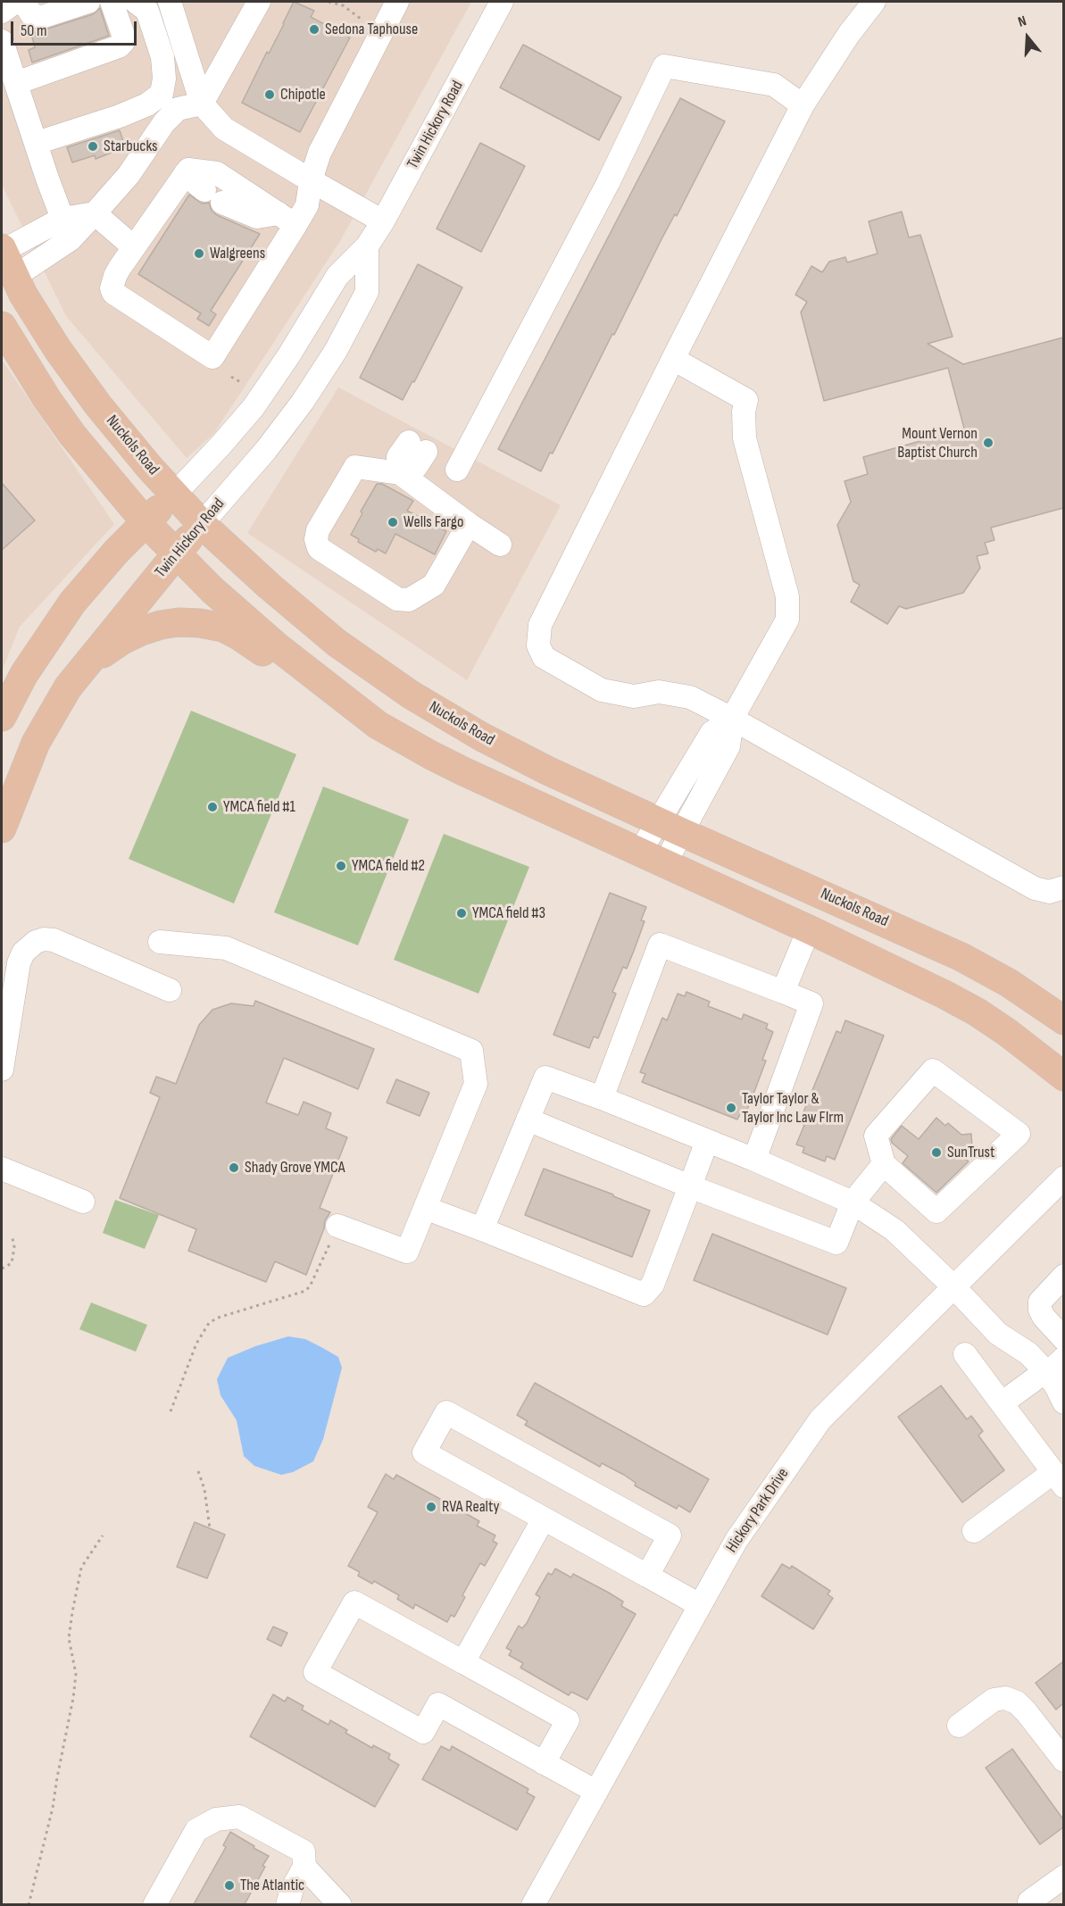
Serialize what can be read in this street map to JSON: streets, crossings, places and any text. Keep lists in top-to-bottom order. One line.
{"streets":{"main road":["Twin Hickory Road","Nuckols Road"],"street":["Hickory Park Drive"]},"crossings":[["Twin Hickory Road","Nuckols Road"]],"places":["Sedona Taphouse","Chipotle","Starbucks","Walgreens","Mount Vernon Baptist Church","Wells Fargo","YMCA field #1","YMCA field #2","YMCA field #3","Taylor Taylor & Taylor Inc Law FIrm","SunTrust","Shady Grove YMCA","RVA Realty","The Atlantic"],"scale_bar":"50 m","north":"top"}
